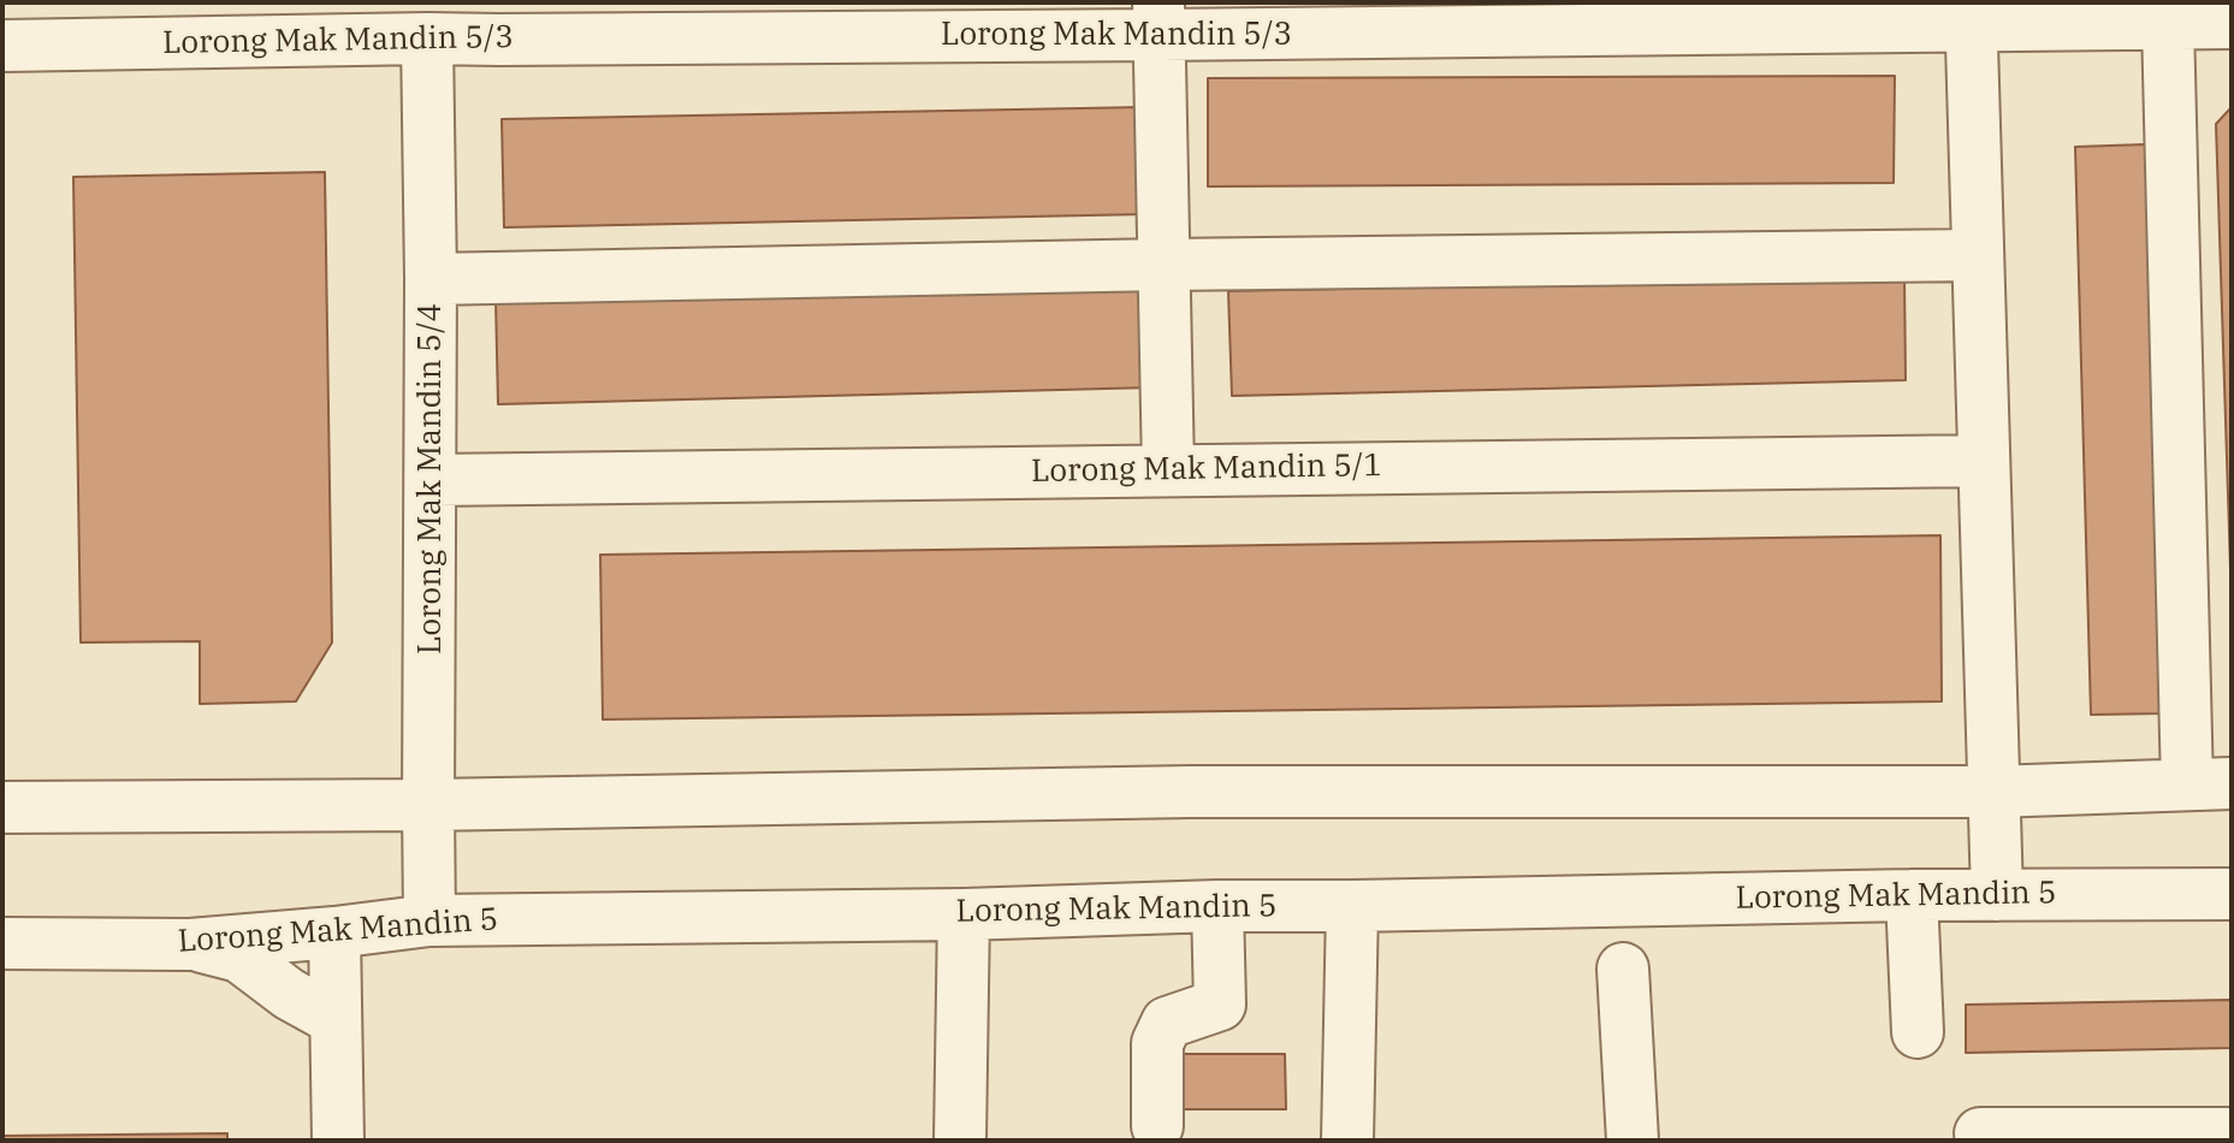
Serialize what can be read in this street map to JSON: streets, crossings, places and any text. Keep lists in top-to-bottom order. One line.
{"streets":{"street":["Lorong Mak Mandin 5/3","Lorong Mak Mandin 5/1","Lorong Mak Mandin 5/4","Lorong Mak Mandin 5"]},"crossings":[["Lorong Mak Mandin 5/3","Lorong Mak Mandin 5/4"],["Lorong Mak Mandin 5/1","Lorong Mak Mandin 5/4"],["Lorong Mak Mandin 5/4","Lorong Mak Mandin 5"]]}
